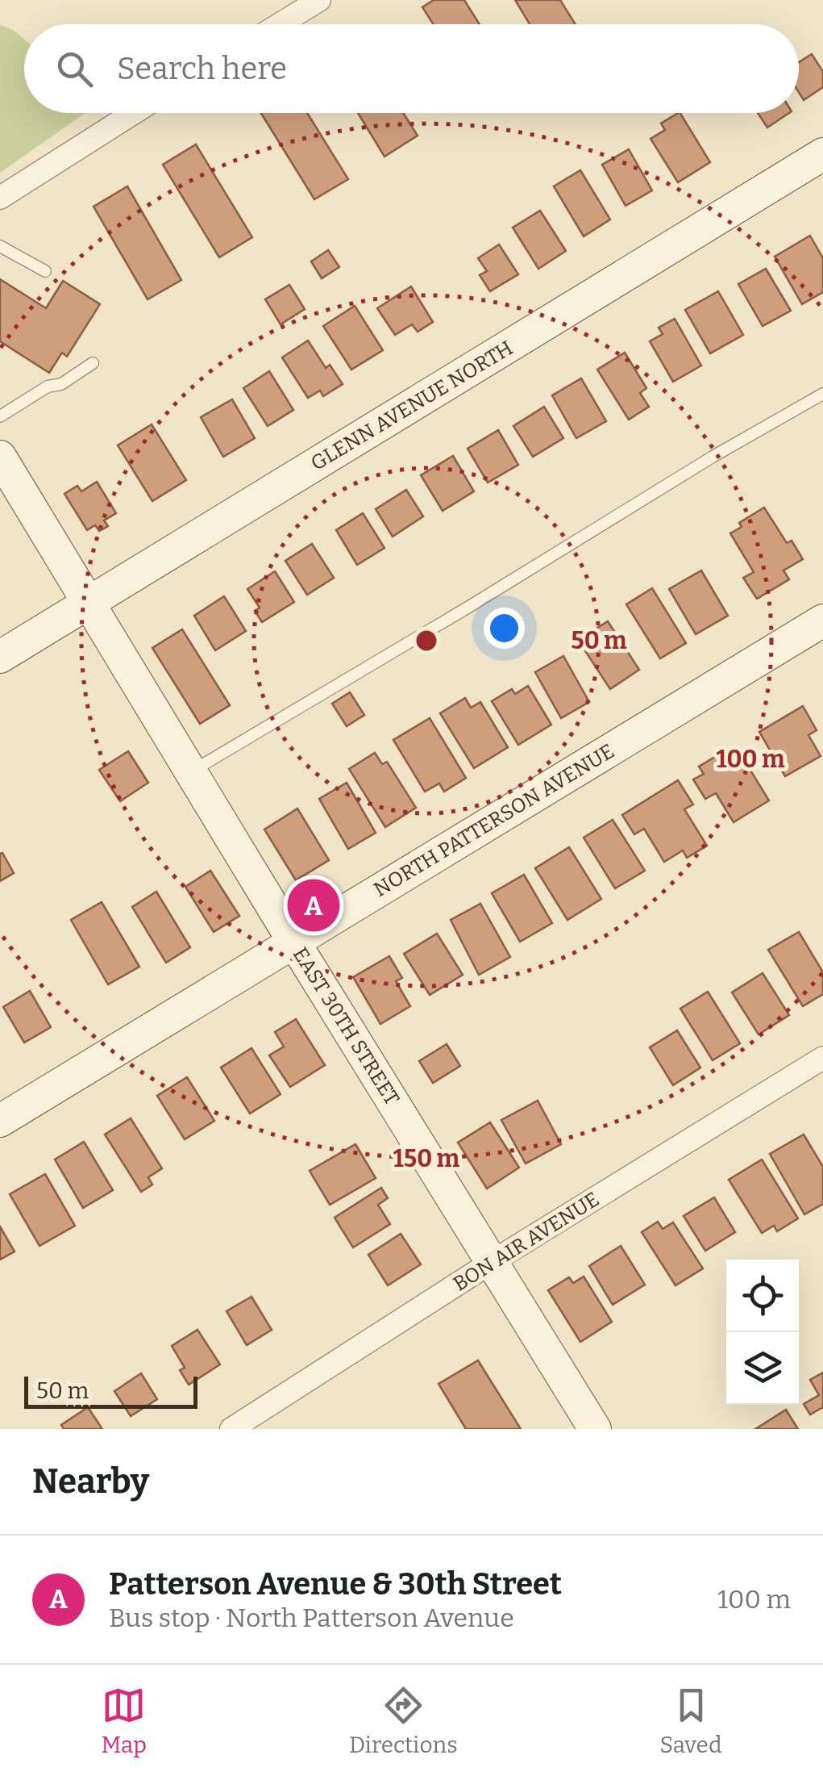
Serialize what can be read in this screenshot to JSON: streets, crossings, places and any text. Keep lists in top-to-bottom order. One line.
{"streets":{"street":["GLENN AVENUE NORTH","NORTH PATTERSON AVENUE","EAST 30TH STREET","BON AIR AVENUE"]},"crossings":[["GLENN AVENUE NORTH","EAST 30TH STREET"],["NORTH PATTERSON AVENUE","EAST 30TH STREET"],["EAST 30TH STREET","BON AIR AVENUE"]],"scale_bar":"50 m","page":{"search":"Search here","pins":"A","scale":"50 m","heading":"Nearby","list":[{"mark":"A","name":"Patterson Avenue & 30th Street","note":"Bus stop · North Patterson Avenue","value":"100 m"}],"nav":["Map","Directions","Saved"]},"rings":["50 m","100 m","150 m"]}
